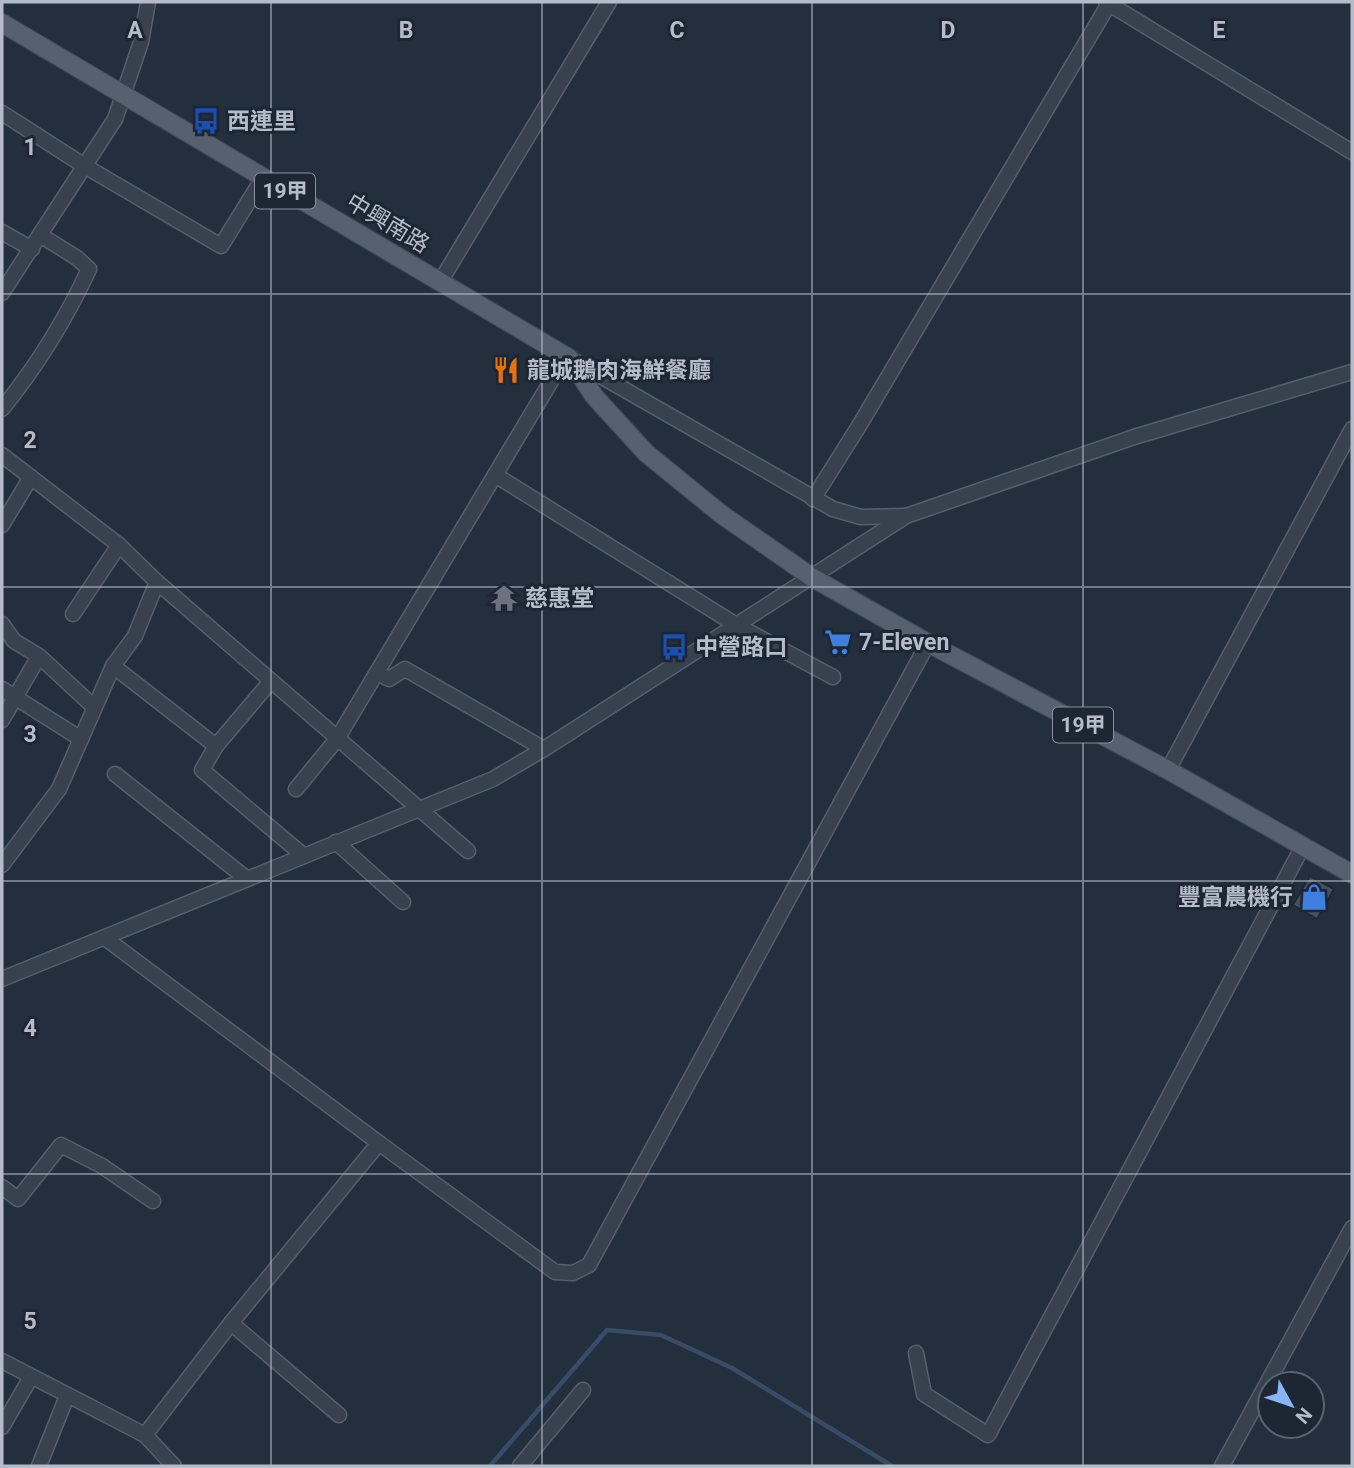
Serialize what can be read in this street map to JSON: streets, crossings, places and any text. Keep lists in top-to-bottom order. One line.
{"streets":{"main road":["19甲","中興南路"]},"crossings":[["19甲","中興南路"]],"places":{"bus stop":["西連里","中營路口"],"restaurant":["龍城鵝肉海鮮餐廳"],"temple":["慈惠堂"],"supermarket":["7-Eleven"],"shop":["豐富農機行"]},"north":"bottom right","grid":{"columns":["A","B","C","D","E"],"rows":["1","2","3","4","5"]}}
